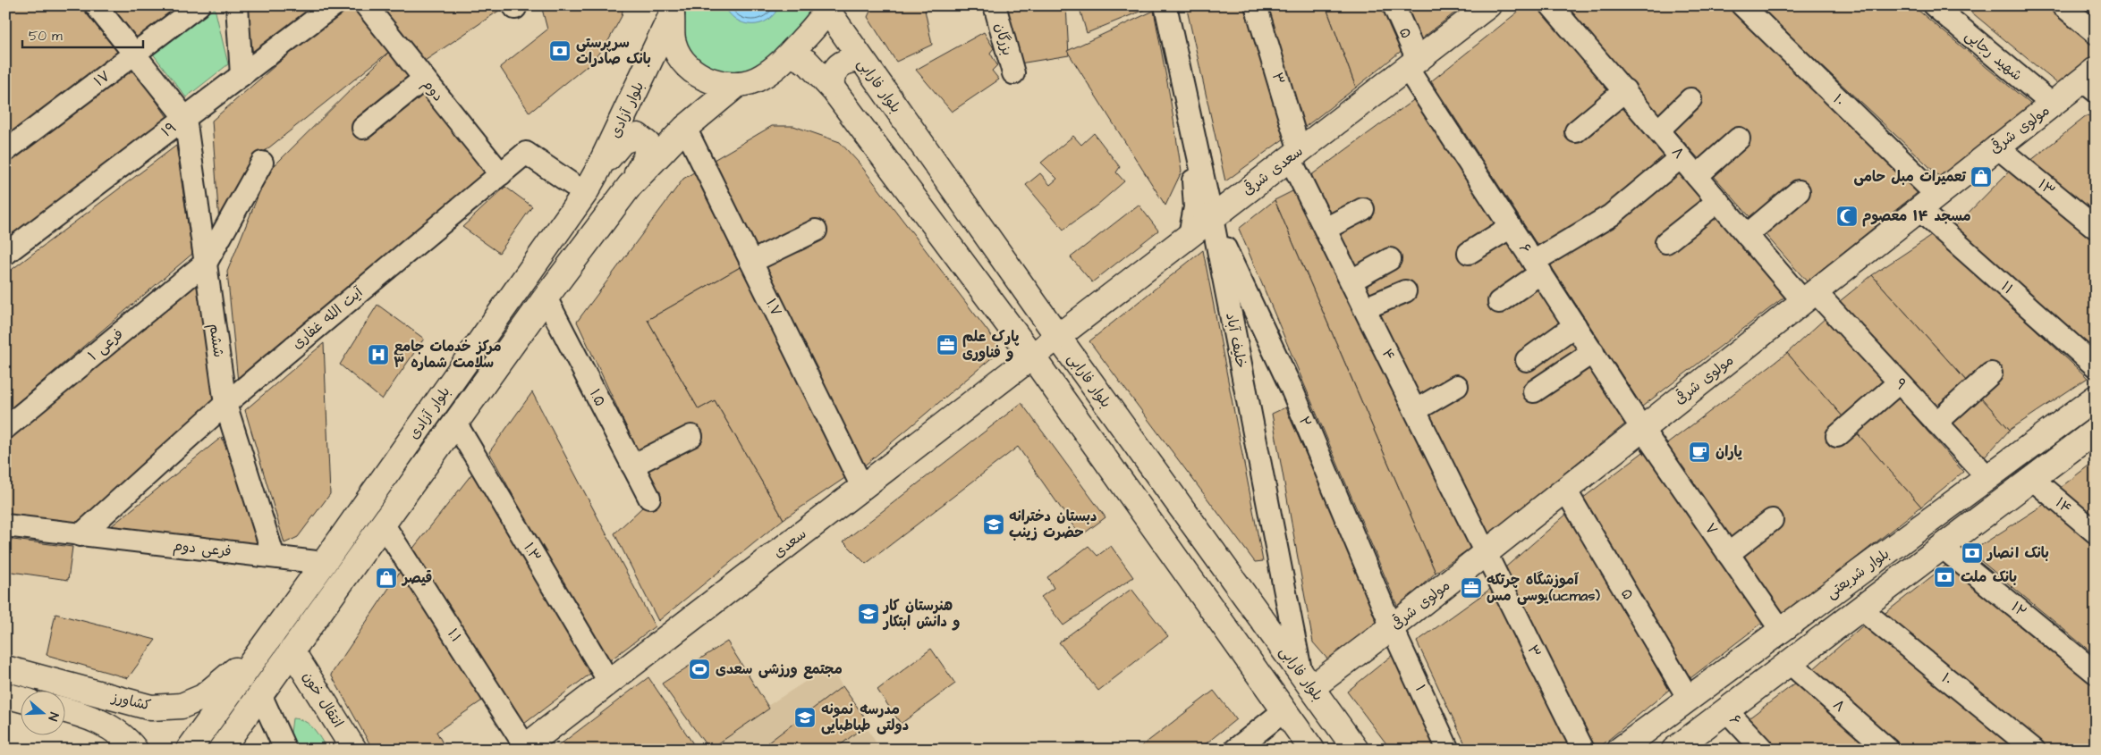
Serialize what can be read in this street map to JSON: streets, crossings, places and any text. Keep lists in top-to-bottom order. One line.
{"streets":{"main road":["بلوار فارابی","بلوار آزادی","مولوی شرقی","سعدی شرقی","سعدی","بلوار شریعتی","انتقال خون","کشاورز"],"street":["۵","بزرگان","شهید رجایی","۱۷","۳","دوم","۱۰","۱۹","۸","۱۳","۶","۱۱","۱.۷","آیت الله غفاری","ششم","خلیف آباد","فرعی ۱","۴","۹","۱.۵","۲","۱۴","۷","فرعی دوم","۱.۳","۱۲","۱.۱","۱"]},"crossings":[["۵","مولوی شرقی"],["۵","سعدی شرقی"],["۵","۶"],["۵","بلوار شریعتی"],["شهید رجایی","مولوی شرقی"],["۳","مولوی شرقی"],["۳","سعدی شرقی"],["۳","۴"],["بلوار فارابی","مولوی شرقی"],["بلوار فارابی","سعدی شرقی"],["بلوار فارابی","خلیف آباد"],["بلوار فارابی","سعدی"],["دوم","آیت الله غفاری"],["۱۰","مولوی شرقی"],["۱۰","۱۱"],["۱۰","بلوار شریعتی"],["بلوار آزادی","۱.۷"],["بلوار آزادی","آیت الله غفاری"],["بلوار آزادی","۱.۵"],["بلوار آزادی","فرعی دوم"],["بلوار آزادی","۱.۳"],["بلوار آزادی","۱.۱"],["بلوار آزادی","انتقال خون"],["بلوار آزادی","کشاورز"],["۱۹","ششم"],["مولوی شرقی","۸"],["مولوی شرقی","۱۳"],["مولوی شرقی","۶"],["مولوی شرقی","۱۱"],["مولوی شرقی","خلیف آباد"],["مولوی شرقی","۴"],["مولوی شرقی","۹"],["مولوی شرقی","۲"],["مولوی شرقی","۷"],["مولوی شرقی","۱"],["۸","۹"],["۸","بلوار شریعتی"],["سعدی شرقی","۶"],["سعدی شرقی","خلیف آباد"],["سعدی شرقی","۴"],["سعدی شرقی","۲"],["سعدی شرقی","سعدی"],["۶","۷"],["۶","بلوار شریعتی"],["۱.۷","سعدی"],["آیت الله غفاری","ششم"],["آیت الله غفاری","فرعی دوم"],["ششم","فرعی ۱"],["ششم","فرعی دوم"],["خلیف آباد","۲"],["۹","بلوار شریعتی"],["۲","۱"],["۱۴","بلوار شریعتی"],["۷","بلوار شریعتی"],["سعدی","۱.۳"],["سعدی","۱.۱"],["بلوار شریعتی","۱۲"]],"places":{"bank":["سرپرستی بانک صادرات","بانک انصار","بانک ملت"],"shop":["تعمیرات مبل حامی","قیصر"],"mosque":["مسجد ۱۴ معصوم"],"office":["پارک علم و فناوری","آموزشگاه چرتکه یوسی مس(ucmas)"],"hospital":["مرکز خدمات جامع سلامت شماره ۳"],"cafe":["یاران"],"school or university":["دبستان دخترانه حضرت زینب","هنرستان کار و دانش ابتکار","مدرسه نمونه دولتی طباطبایی"],"sports":["مجتمع ورزشی سعدی"]},"scale_bar":"50 m","north":"right"}
